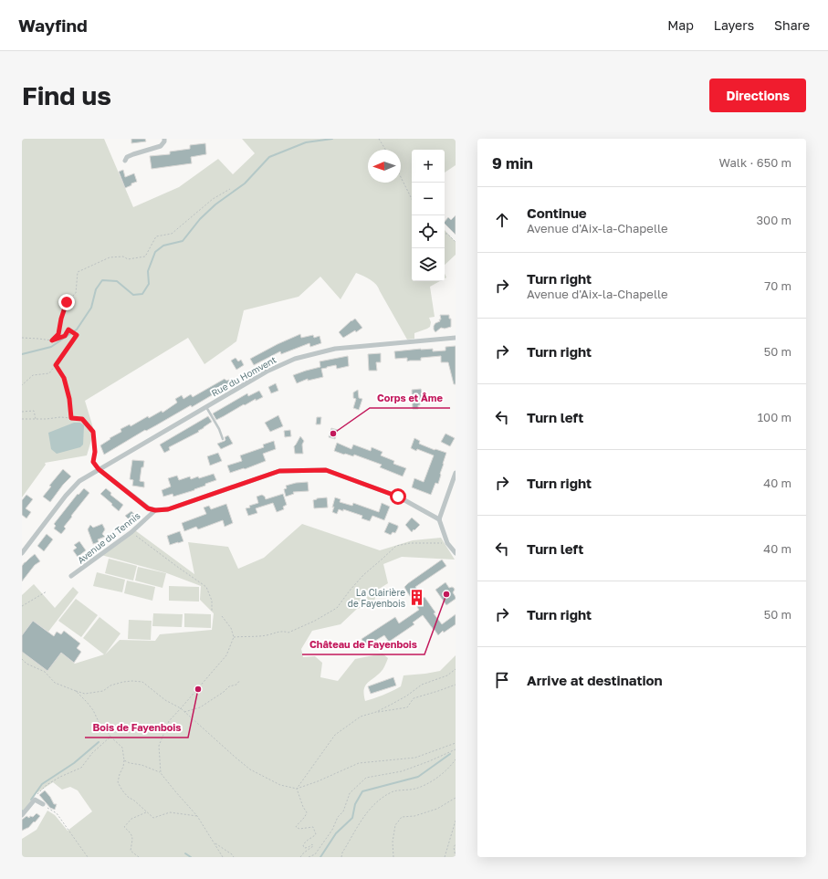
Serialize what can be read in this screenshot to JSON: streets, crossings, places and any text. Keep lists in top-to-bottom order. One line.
{"streets":{"street":["Rue du Homvent","Avenue du Tennis"]},"places":{"other":["Corps et Âme","Château de Fayenbois","Bois de Fayenbois"],"building":["La Clairière de Fayenbois"]},"north":"left","page":{"header":"Wayfind","nav":["Map","Layers","Share"],"buttons":"Directions","title":"Find us","heading":["9 min","Walk · 650 m"],"map_buttons":["+","−"],"list":[["Continue","Avenue d'Aix-la-Chapelle","300 m"],["Turn right","Avenue d'Aix-la-Chapelle","70 m"],["Turn right","50 m"],["Turn left","100 m"],["Turn right","40 m"],["Turn left","40 m"],["Turn right","50 m"],"Arrive at destination"]}}
